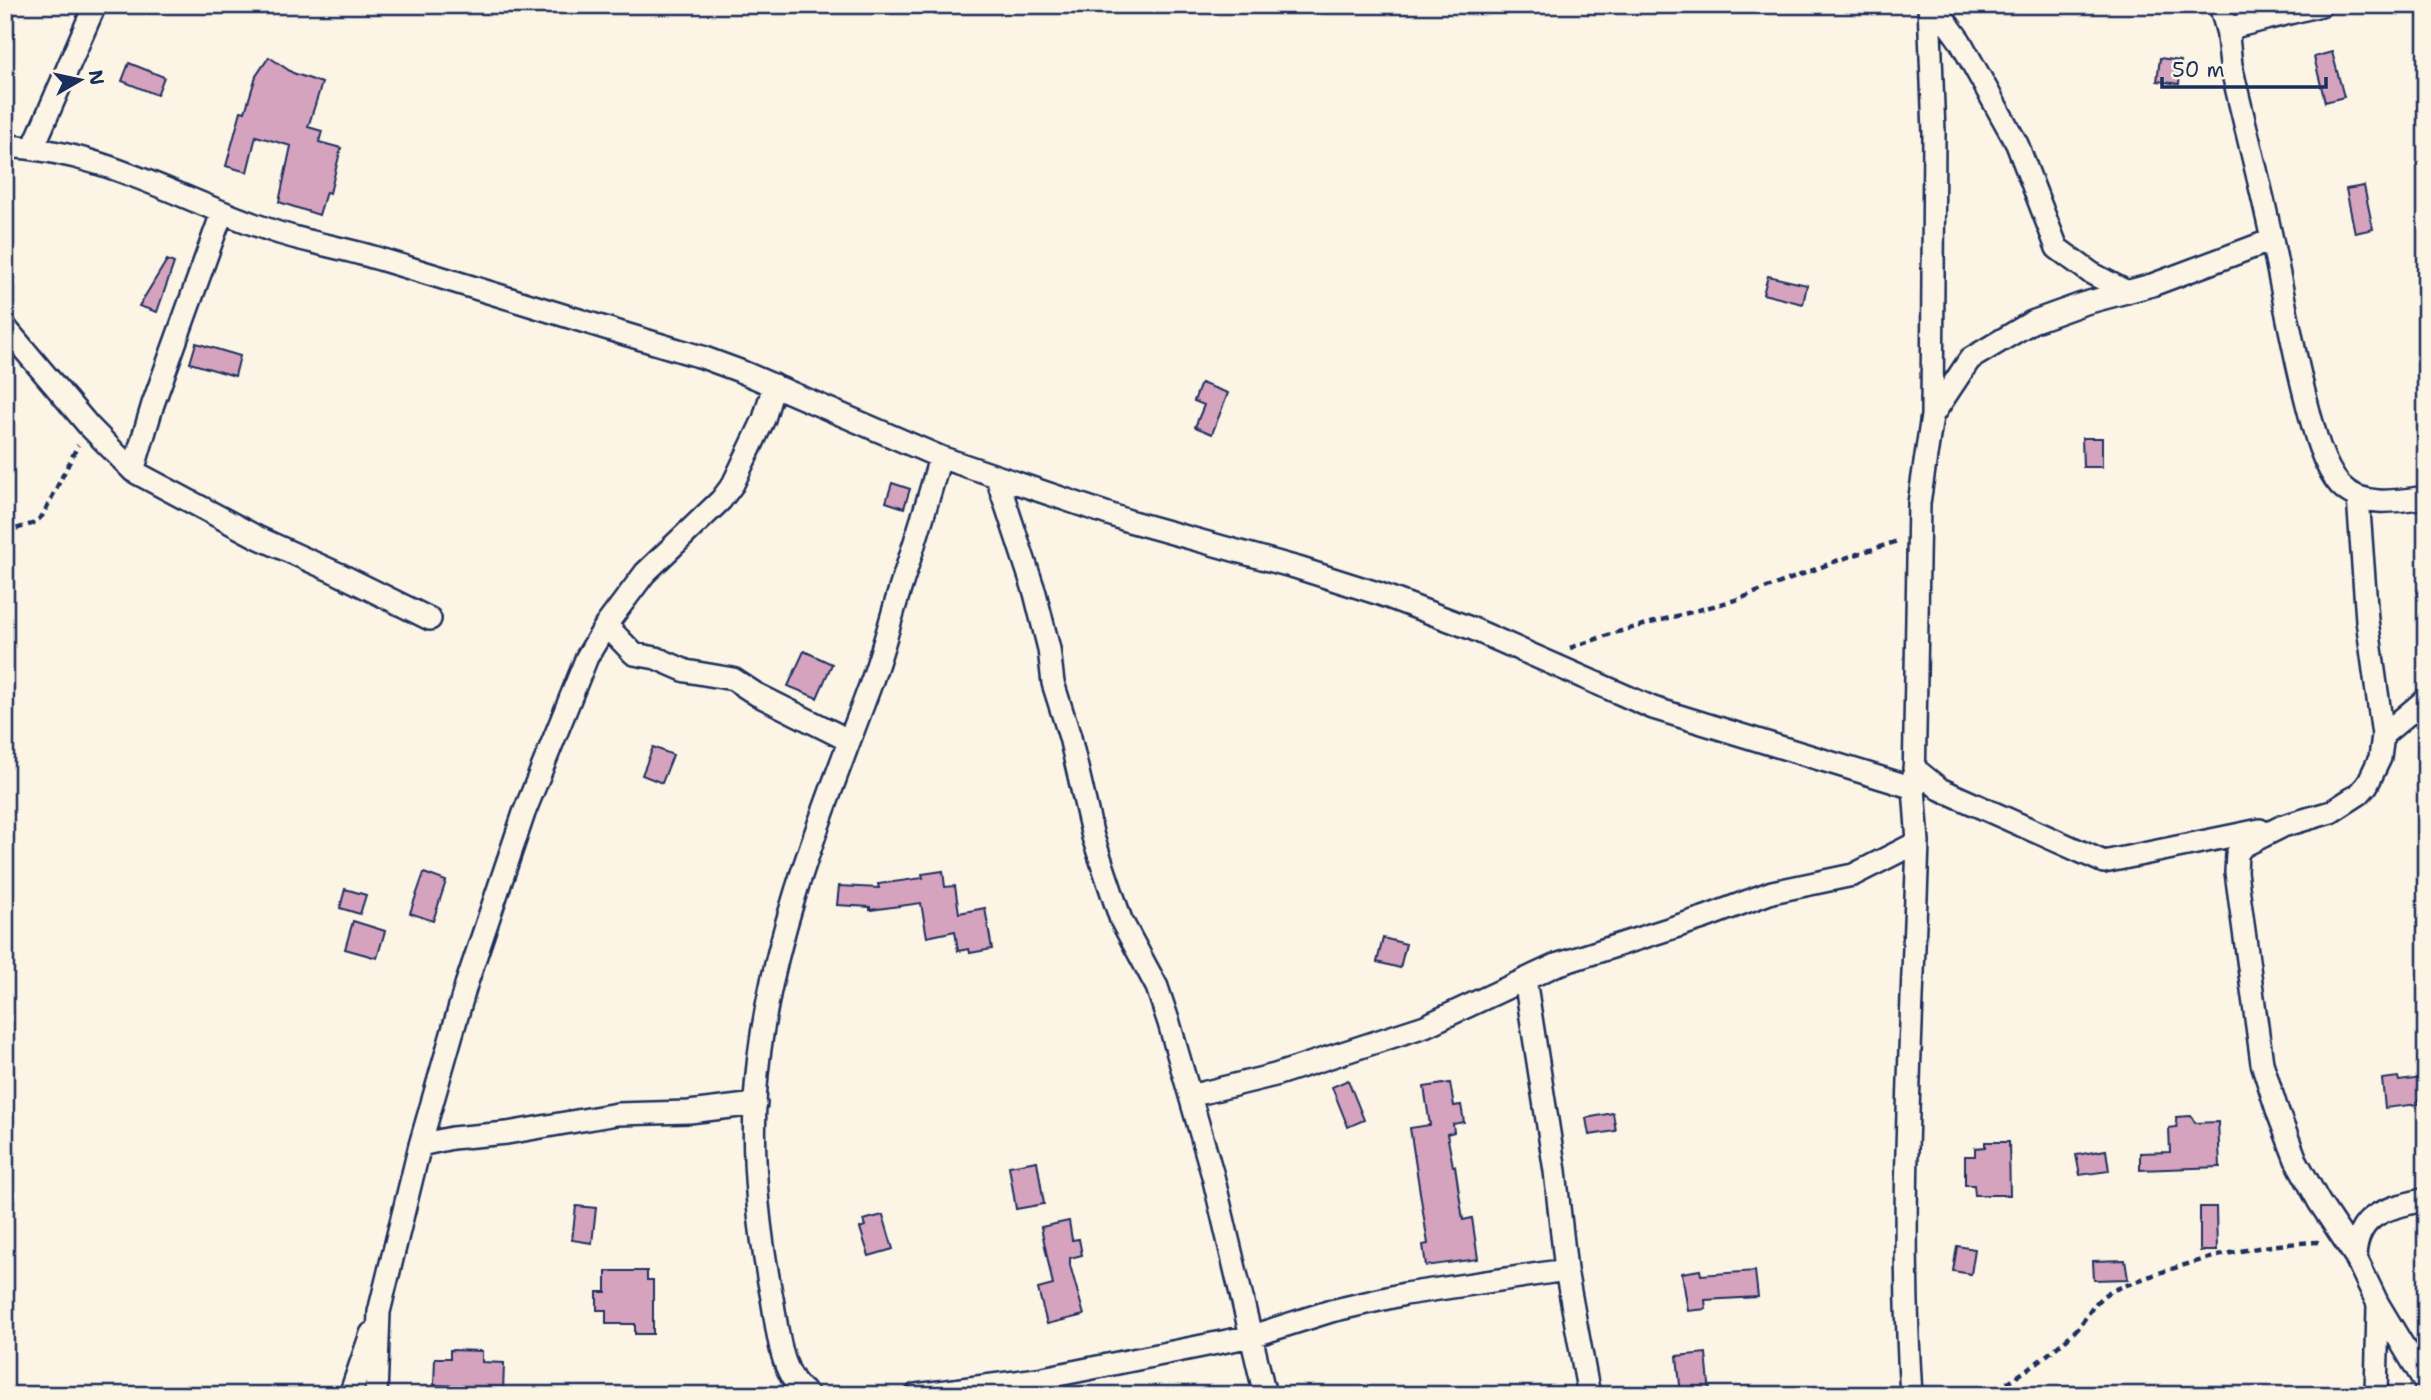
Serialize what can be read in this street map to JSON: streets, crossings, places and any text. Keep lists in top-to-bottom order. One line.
{"scale_bar":"50 m","north":"right"}
